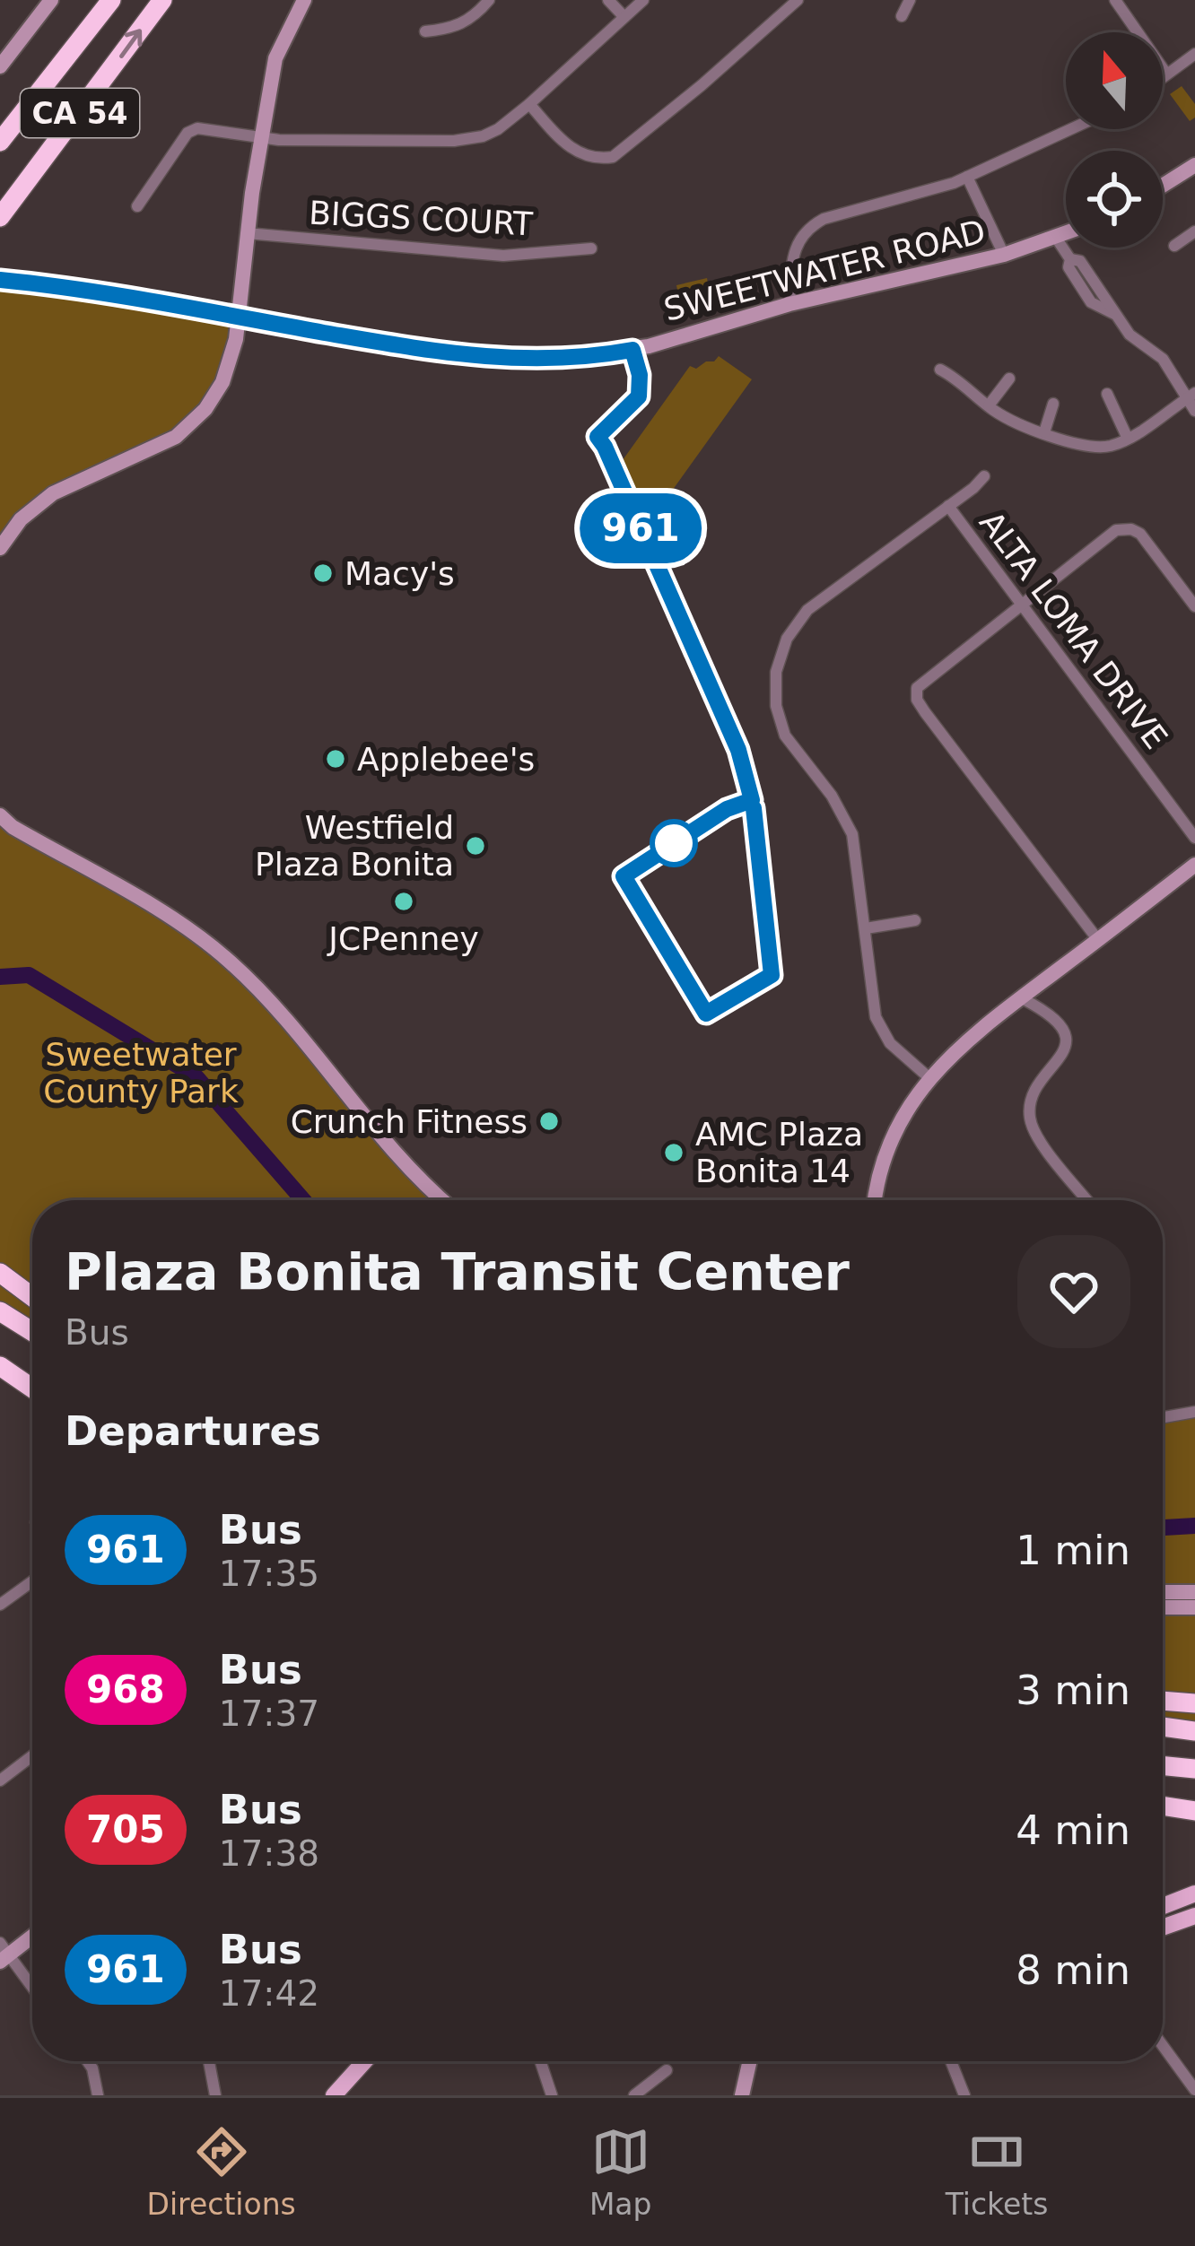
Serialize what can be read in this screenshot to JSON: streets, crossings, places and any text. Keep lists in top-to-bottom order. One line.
{"streets":{"highway":["CA 54"],"main road":["SWEETWATER ROAD"],"street":["BIGGS COURT","ALTA LOMA DRIVE"]},"parks":["Sweetwater County Park"],"places":["Macy's","Applebee's","Westfield Plaza Bonita","JCPenney","Crunch Fitness","AMC Plaza Bonita 14"],"lines":["bus line 961"],"north":"top","page":{"on_map":"961","heading":[["Plaza Bonita Transit Center","Bus"],"Departures"],"list":[{"mark":"961","name":"Bus","note":"17:35","value":"1 min"},{"mark":"968","name":"Bus","note":"17:37","value":"3 min"},{"mark":"705","name":"Bus","note":"17:38","value":"4 min"},{"mark":"961","name":"Bus","note":"17:42","value":"8 min"}],"tabs":["Directions","Map","Tickets"]}}
